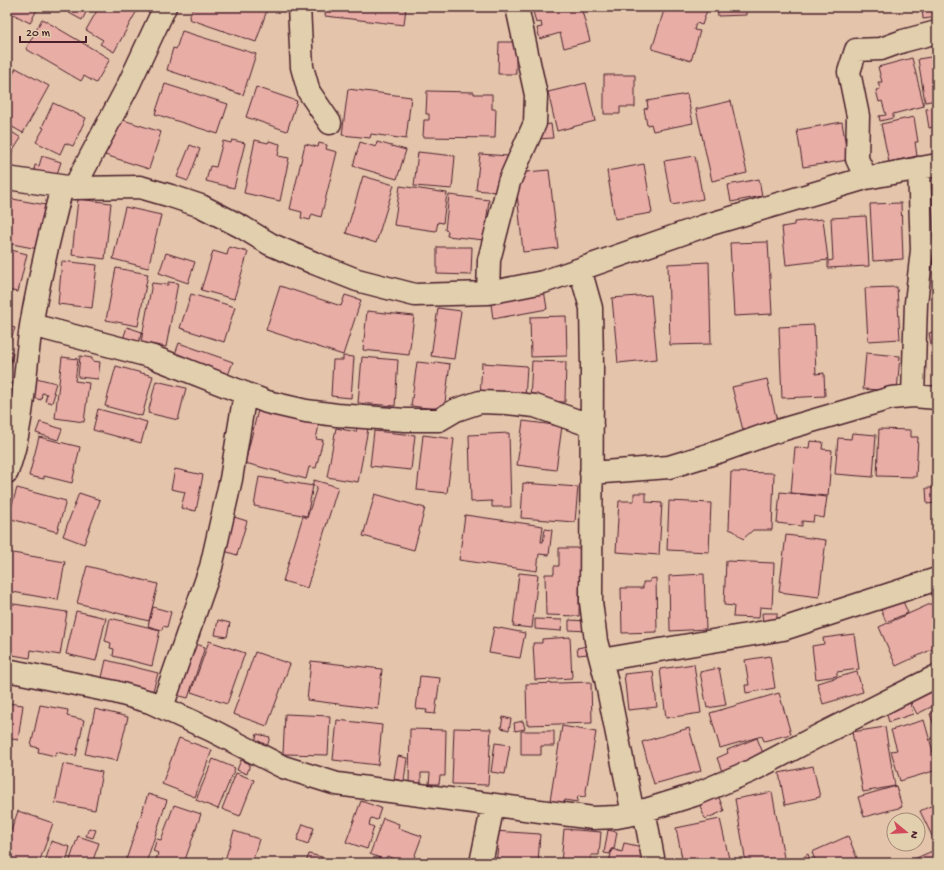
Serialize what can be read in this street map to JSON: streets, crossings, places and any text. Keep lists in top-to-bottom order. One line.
{"scale_bar":"20 m","north":"right"}
